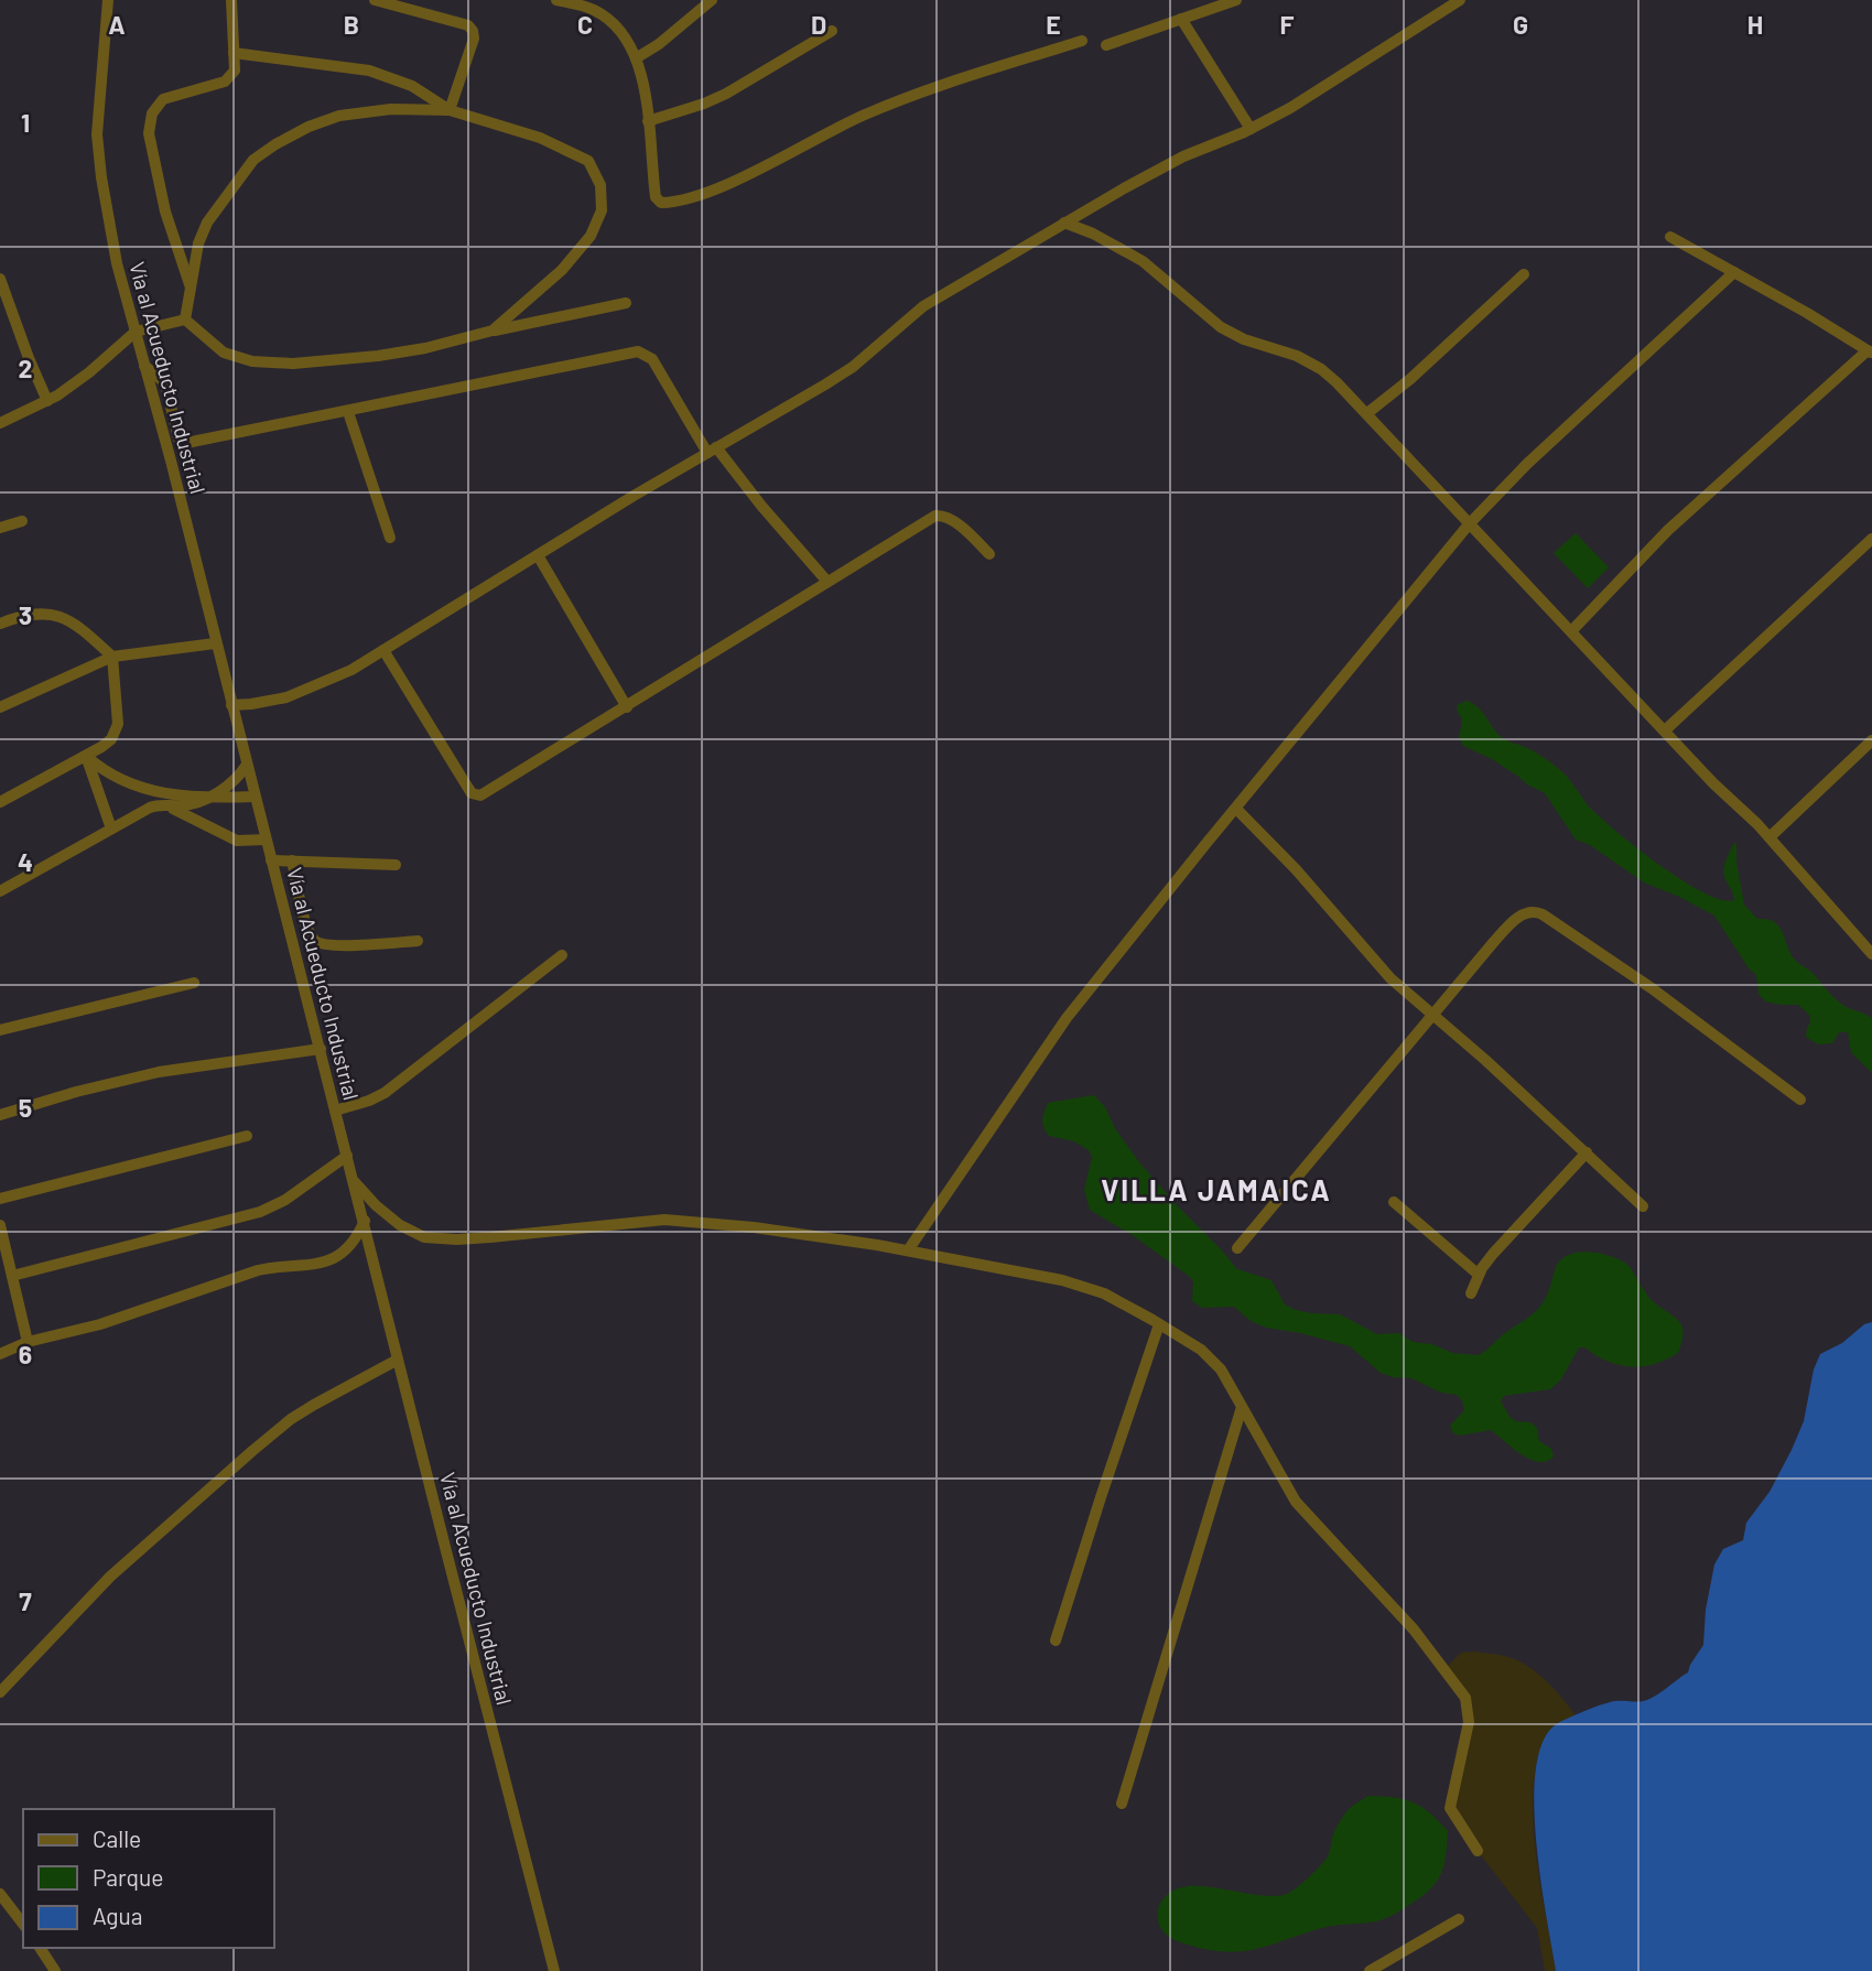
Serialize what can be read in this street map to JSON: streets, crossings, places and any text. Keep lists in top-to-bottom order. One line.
{"streets":{"street":["Vía al Acueducto Industrial"]},"districts":["VILLA JAMAICA"],"legend":["Calle","Parque","Agua"],"grid":{"columns":["A","B","C","D","E","F","G","H"],"rows":["1","2","3","4","5","6","7"]}}
